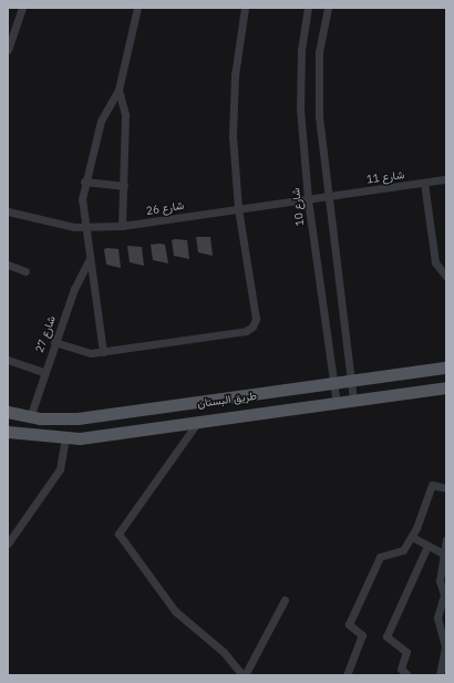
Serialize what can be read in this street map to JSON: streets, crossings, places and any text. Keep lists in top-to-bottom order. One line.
{"streets":{"main road":["طريق البستان"],"street":["شارع 11","شارع 10","شارع 26","شارع 27"]},"crossings":[["شارع 11","شارع 26"],["شارع 10","شارع 26"],["شارع 10","طريق البستان"],["شارع 27","طريق البستان"]]}
